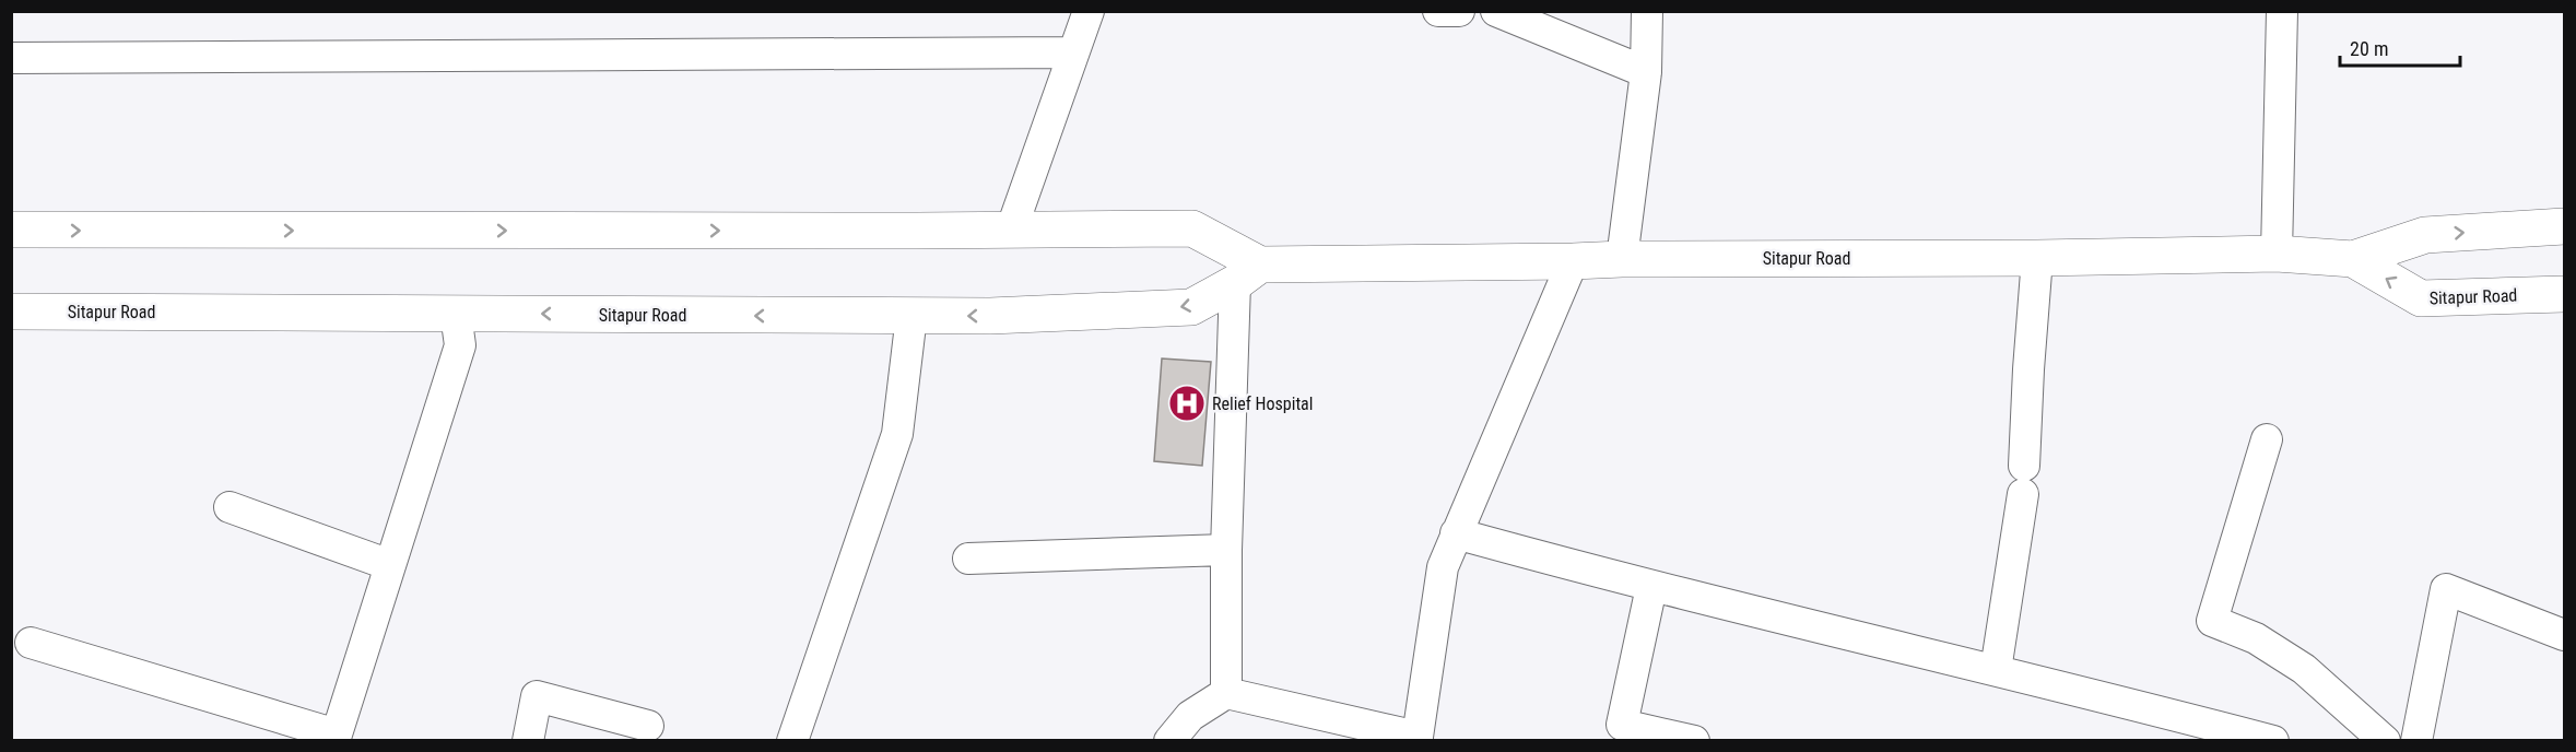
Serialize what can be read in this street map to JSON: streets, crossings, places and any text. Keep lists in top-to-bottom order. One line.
{"streets":{"main road":["Sitapur Road"]},"places":{"hospital":["Relief Hospital"]},"scale_bar":"20 m"}
